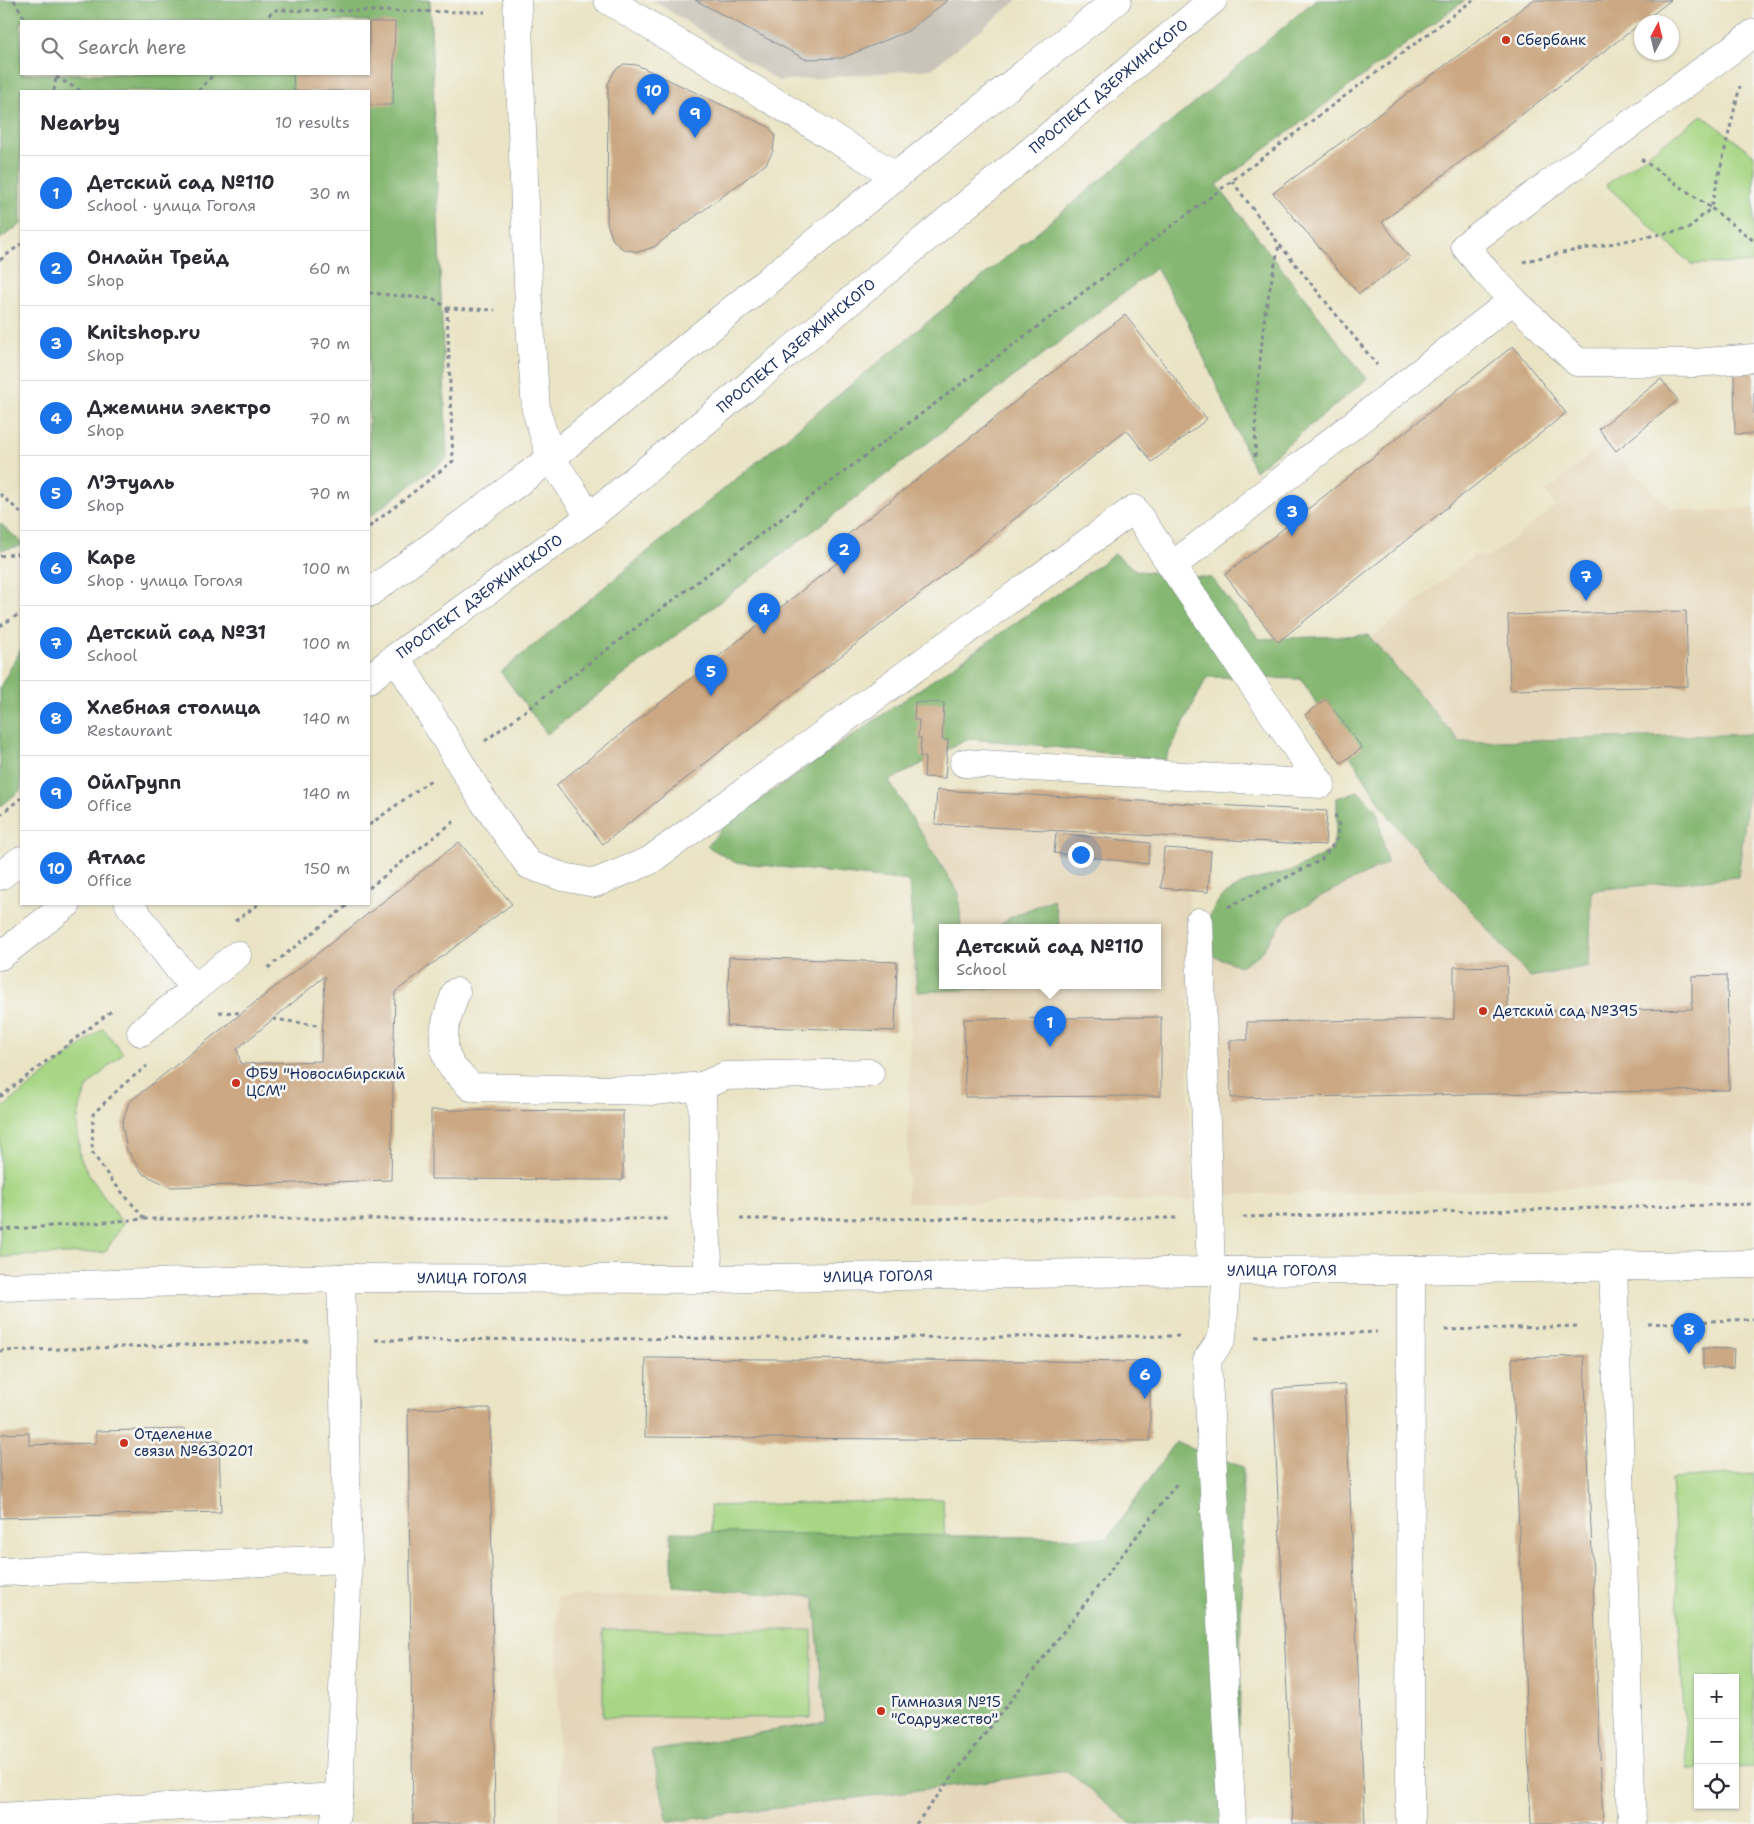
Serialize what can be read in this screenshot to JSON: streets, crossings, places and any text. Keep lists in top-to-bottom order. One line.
{"streets":{"main road":["ПРОСПЕКТ ДЗЕРЖИНСКОГО","УЛИЦА ГОГОЛЯ"]},"places":["Сбербанк","Детский сад №395","ФБУ \"Новосибирский ЦСМ\"","Отделение связи №630201","Гимназия №15 \"Содружество\""],"north":"top","page":{"search":"Search here","pins":["10","9","3","2","7","4","5","1","8","6"],"heading":["Nearby","10 results"],"list":[{"mark":"1","name":"Детский сад №110","note":"School · улица Гоголя","value":"30 m"},{"mark":"2","name":"Онлайн Трейд","note":"Shop","value":"60 m"},{"mark":"3","name":"Knitshop.ru","note":"Shop","value":"70 m"},{"mark":"4","name":"Джемини электро","note":"Shop","value":"70 m"},{"mark":"5","name":"Л'Этуаль","note":"Shop","value":"70 m"},{"mark":"6","name":"Каре","note":"Shop · улица Гоголя","value":"100 m"},{"mark":"7","name":"Детский сад №31","note":"School","value":"100 m"},{"mark":"8","name":"Хлебная столица","note":"Restaurant","value":"140 m"},{"mark":"9","name":"ОйлГрупп","note":"Office","value":"140 m"},{"mark":"10","name":"Атлас","note":"Office","value":"150 m"}],"popup":["Детский сад №110","School"],"map_buttons":["+","−"]}}
